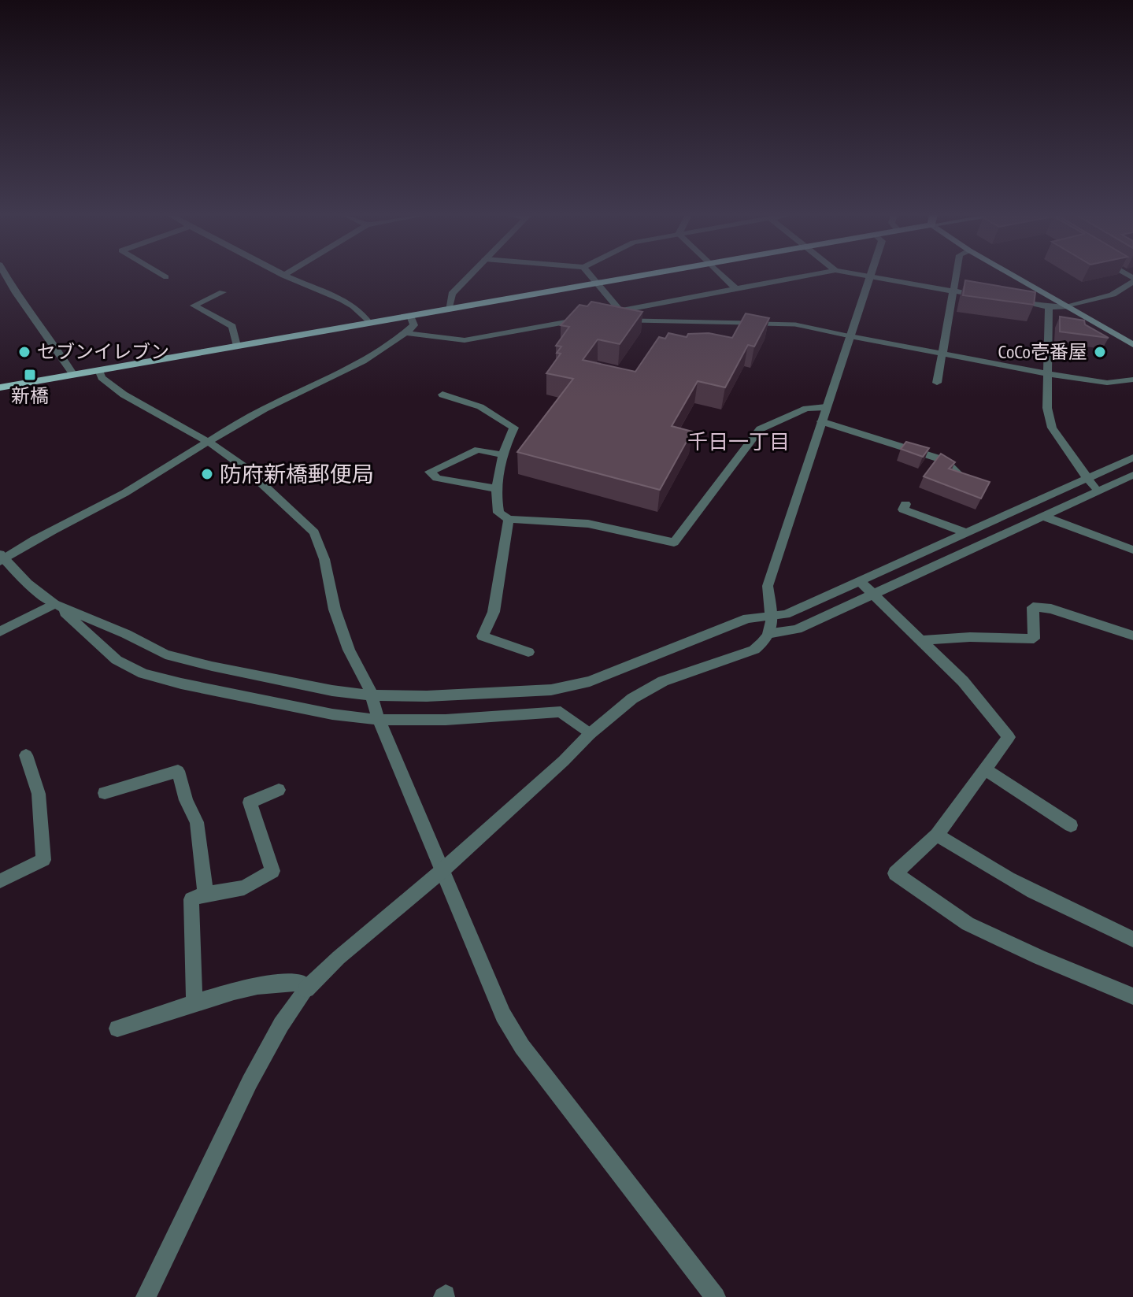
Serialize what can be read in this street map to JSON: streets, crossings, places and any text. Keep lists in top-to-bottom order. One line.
{"districts":["千日一丁目"],"places":{"other":["セブンイレブン","CoCo壱番屋","防府新橋郵便局"],"transit":["新橋"]}}
